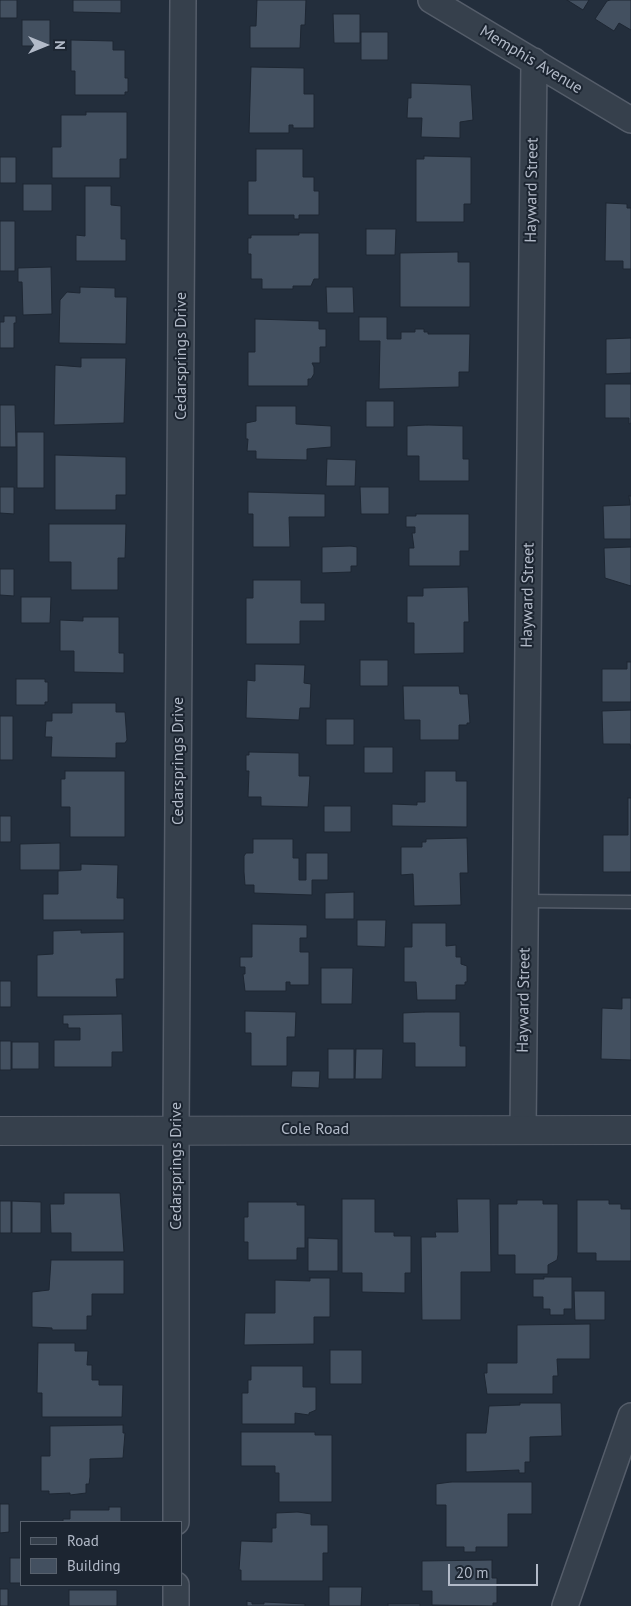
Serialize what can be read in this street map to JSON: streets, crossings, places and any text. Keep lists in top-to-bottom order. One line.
{"streets":{"street":["Memphis Avenue","Hayward Street","Cedarsprings Drive","Cole Road"]},"crossings":[["Memphis Avenue","Hayward Street"],["Hayward Street","Cole Road"],["Cedarsprings Drive","Cole Road"]],"legend":["Road","Building"],"scale_bar":"20 m","north":"right"}
